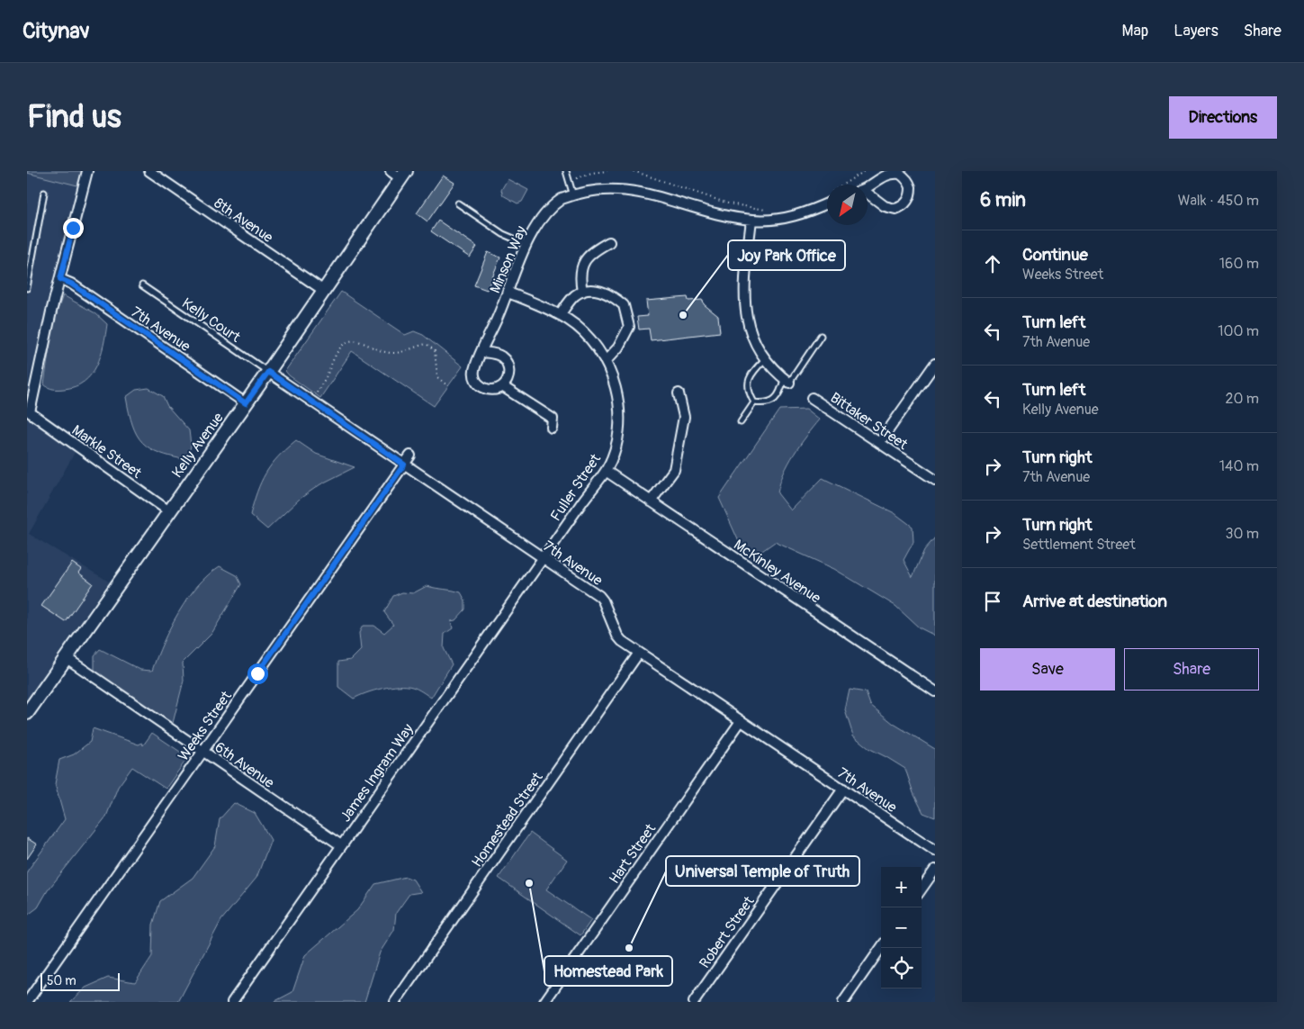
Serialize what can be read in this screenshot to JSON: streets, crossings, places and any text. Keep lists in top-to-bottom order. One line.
{"streets":{"main road":["Kelly Avenue"],"street":["8th Avenue","Minson Way","7th Avenue","Bittaker Street","Markle Street","Fuller Street","McKinley Avenue","Weeks Street","6th Avenue","James Ingram Way","Homestead Street","Hart Street","Robert Street"],"lane":["Kelly Court"]},"crossings":[["8th Avenue","Kelly Avenue"],["Minson Way","Fuller Street"],["Kelly Court","7th Avenue"],["Kelly Court","Kelly Avenue"],["7th Avenue","Kelly Avenue"],["7th Avenue","Fuller Street"],["7th Avenue","Weeks Street"],["7th Avenue","James Ingram Way"],["7th Avenue","Homestead Street"],["7th Avenue","Hart Street"],["7th Avenue","Robert Street"],["Kelly Avenue","Markle Street"],["Kelly Avenue","6th Avenue"],["Fuller Street","McKinley Avenue"],["Fuller Street","James Ingram Way"],["Weeks Street","6th Avenue"],["6th Avenue","James Ingram Way"]],"places":["Joy Park Office","Homestead Park","Universal Temple of Truth"],"scale_bar":"50 m","north":"bottom left","page":{"header":"Citynav","nav":["Map","Layers","Share"],"buttons":["Directions",["Save","Share"]],"title":"Find us","heading":["6 min","Walk · 450 m"],"list":[["Continue","Weeks Street","160 m"],["Turn left","7th Avenue","100 m"],["Turn left","Kelly Avenue","20 m"],["Turn right","7th Avenue","140 m"],["Turn right","Settlement Street","30 m"],"Arrive at destination"],"map_buttons":["+","−"],"scale":"50 m"}}
